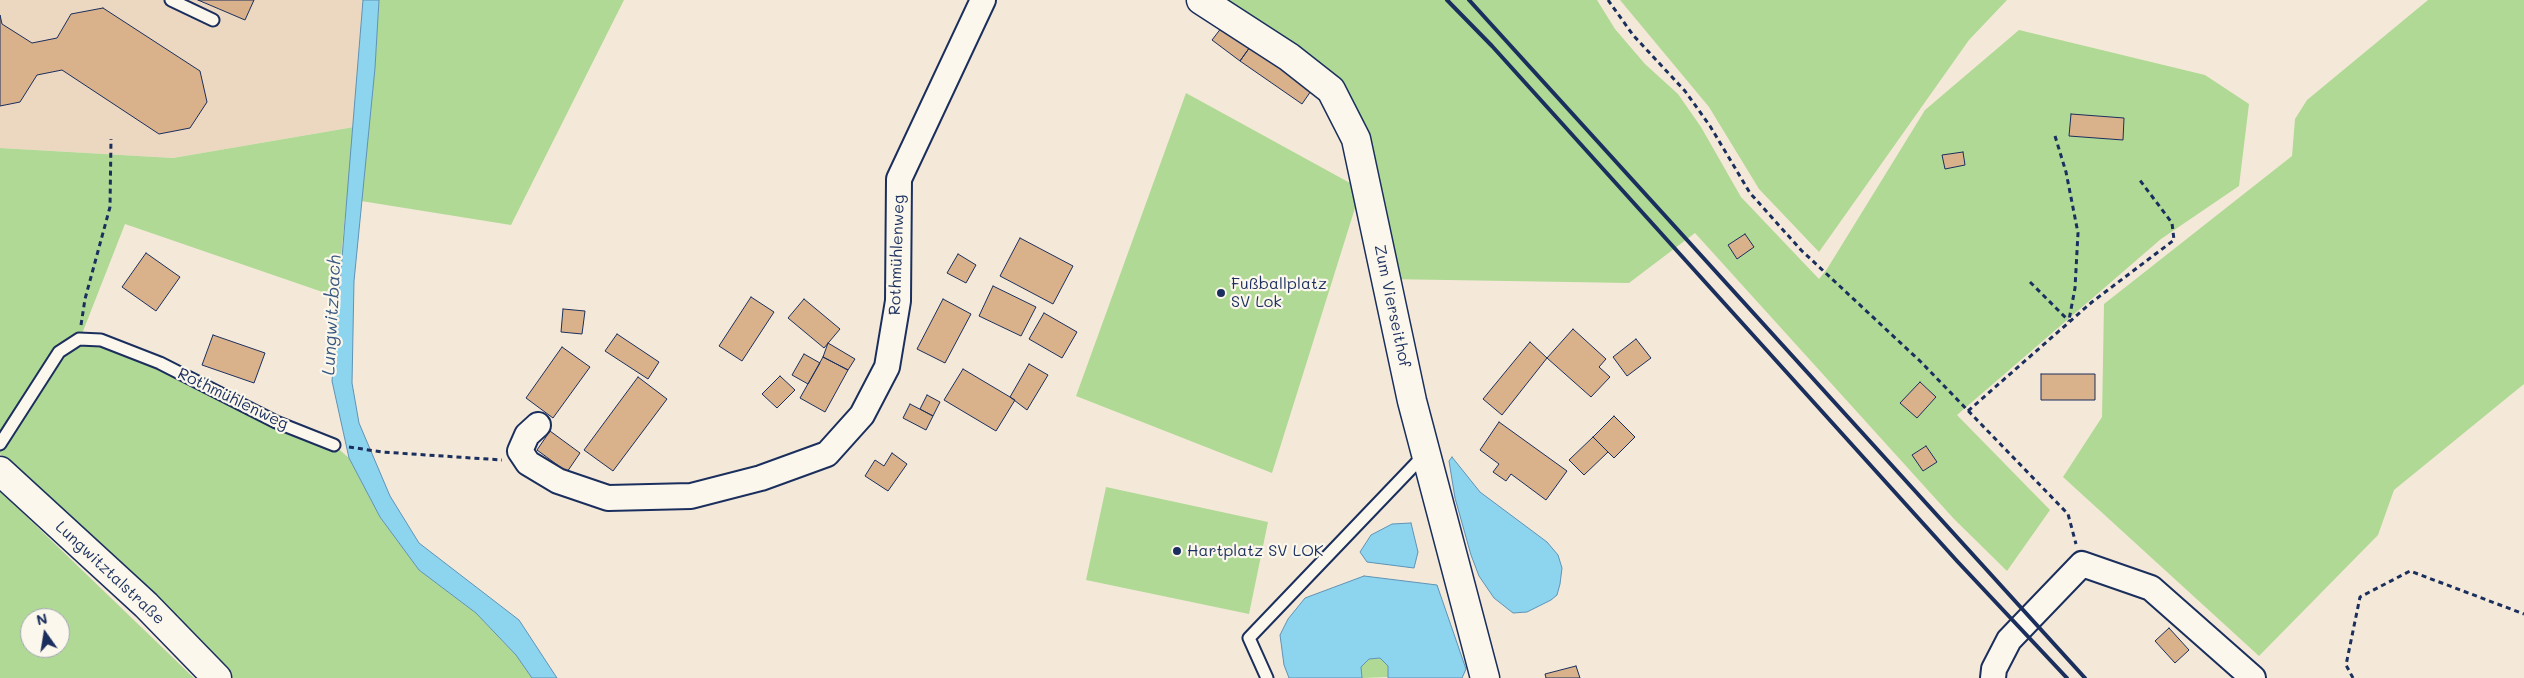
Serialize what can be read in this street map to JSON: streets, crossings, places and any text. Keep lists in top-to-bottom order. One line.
{"streets":{"street":["Rothmühlenweg","Zum Vierseithof","Lungwitztalstraße"]},"water":["Lungwitzbach"],"places":["Fußballplatz SV Lok","Hartplatz SV LOK"],"north":"top"}
